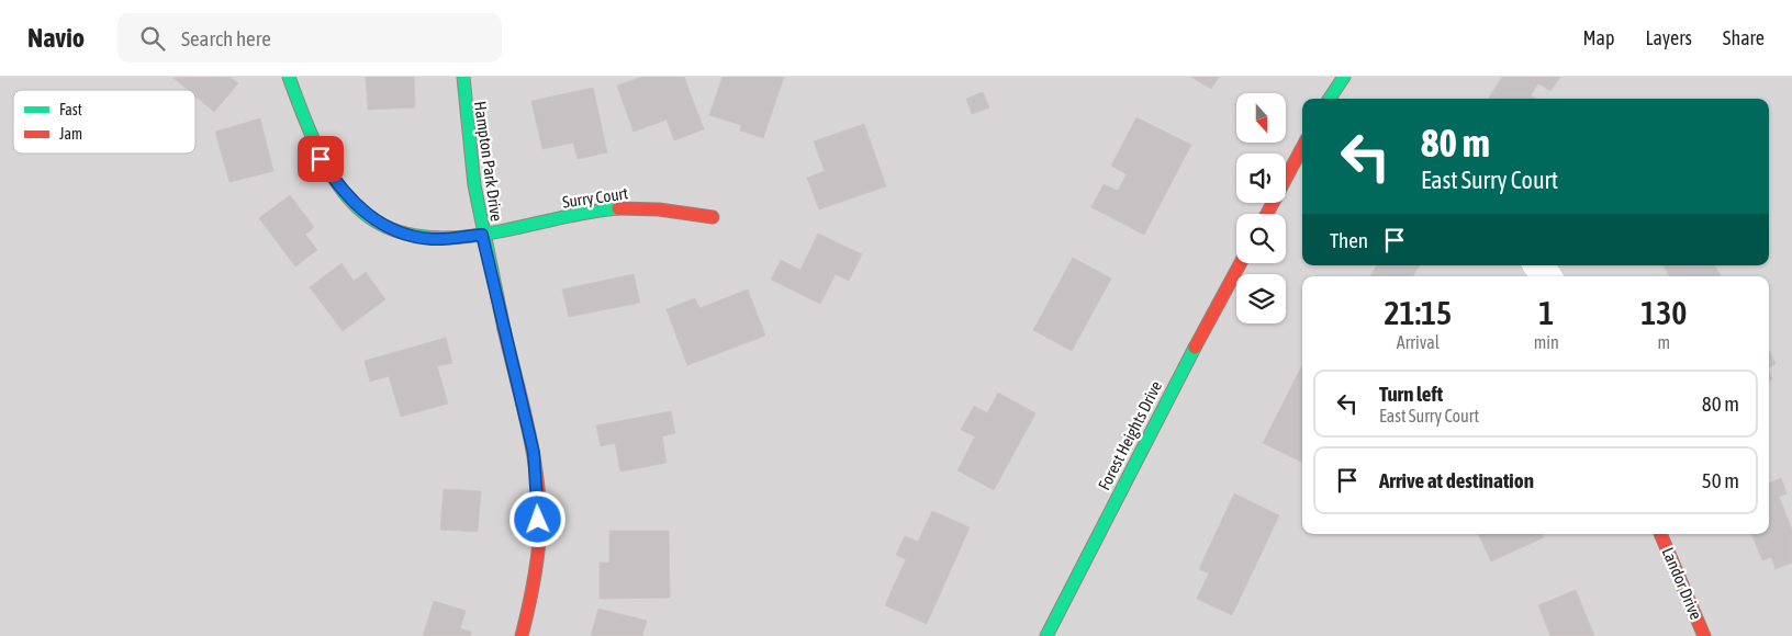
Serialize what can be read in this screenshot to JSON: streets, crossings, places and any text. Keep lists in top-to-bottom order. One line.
{"streets":{"street":["Hampton Park Drive","Surry Court","Forest Heights Drive","Landor Drive"]},"crossings":[["Hampton Park Drive","Surry Court"]],"legend":["Fast","Jam"],"north":"bottom","page":{"header":"Navio","search":"Search here","nav":["Map","Layers","Share"],"turn":["80 m","East Surry Court"],"then":"Then","eta":["21:15","Arrival","1","min","130","m"],"list":[{"name":"Turn left","note":"East Surry Court","value":"80 m"},{"name":"Arrive at destination","value":"50 m"}]}}
